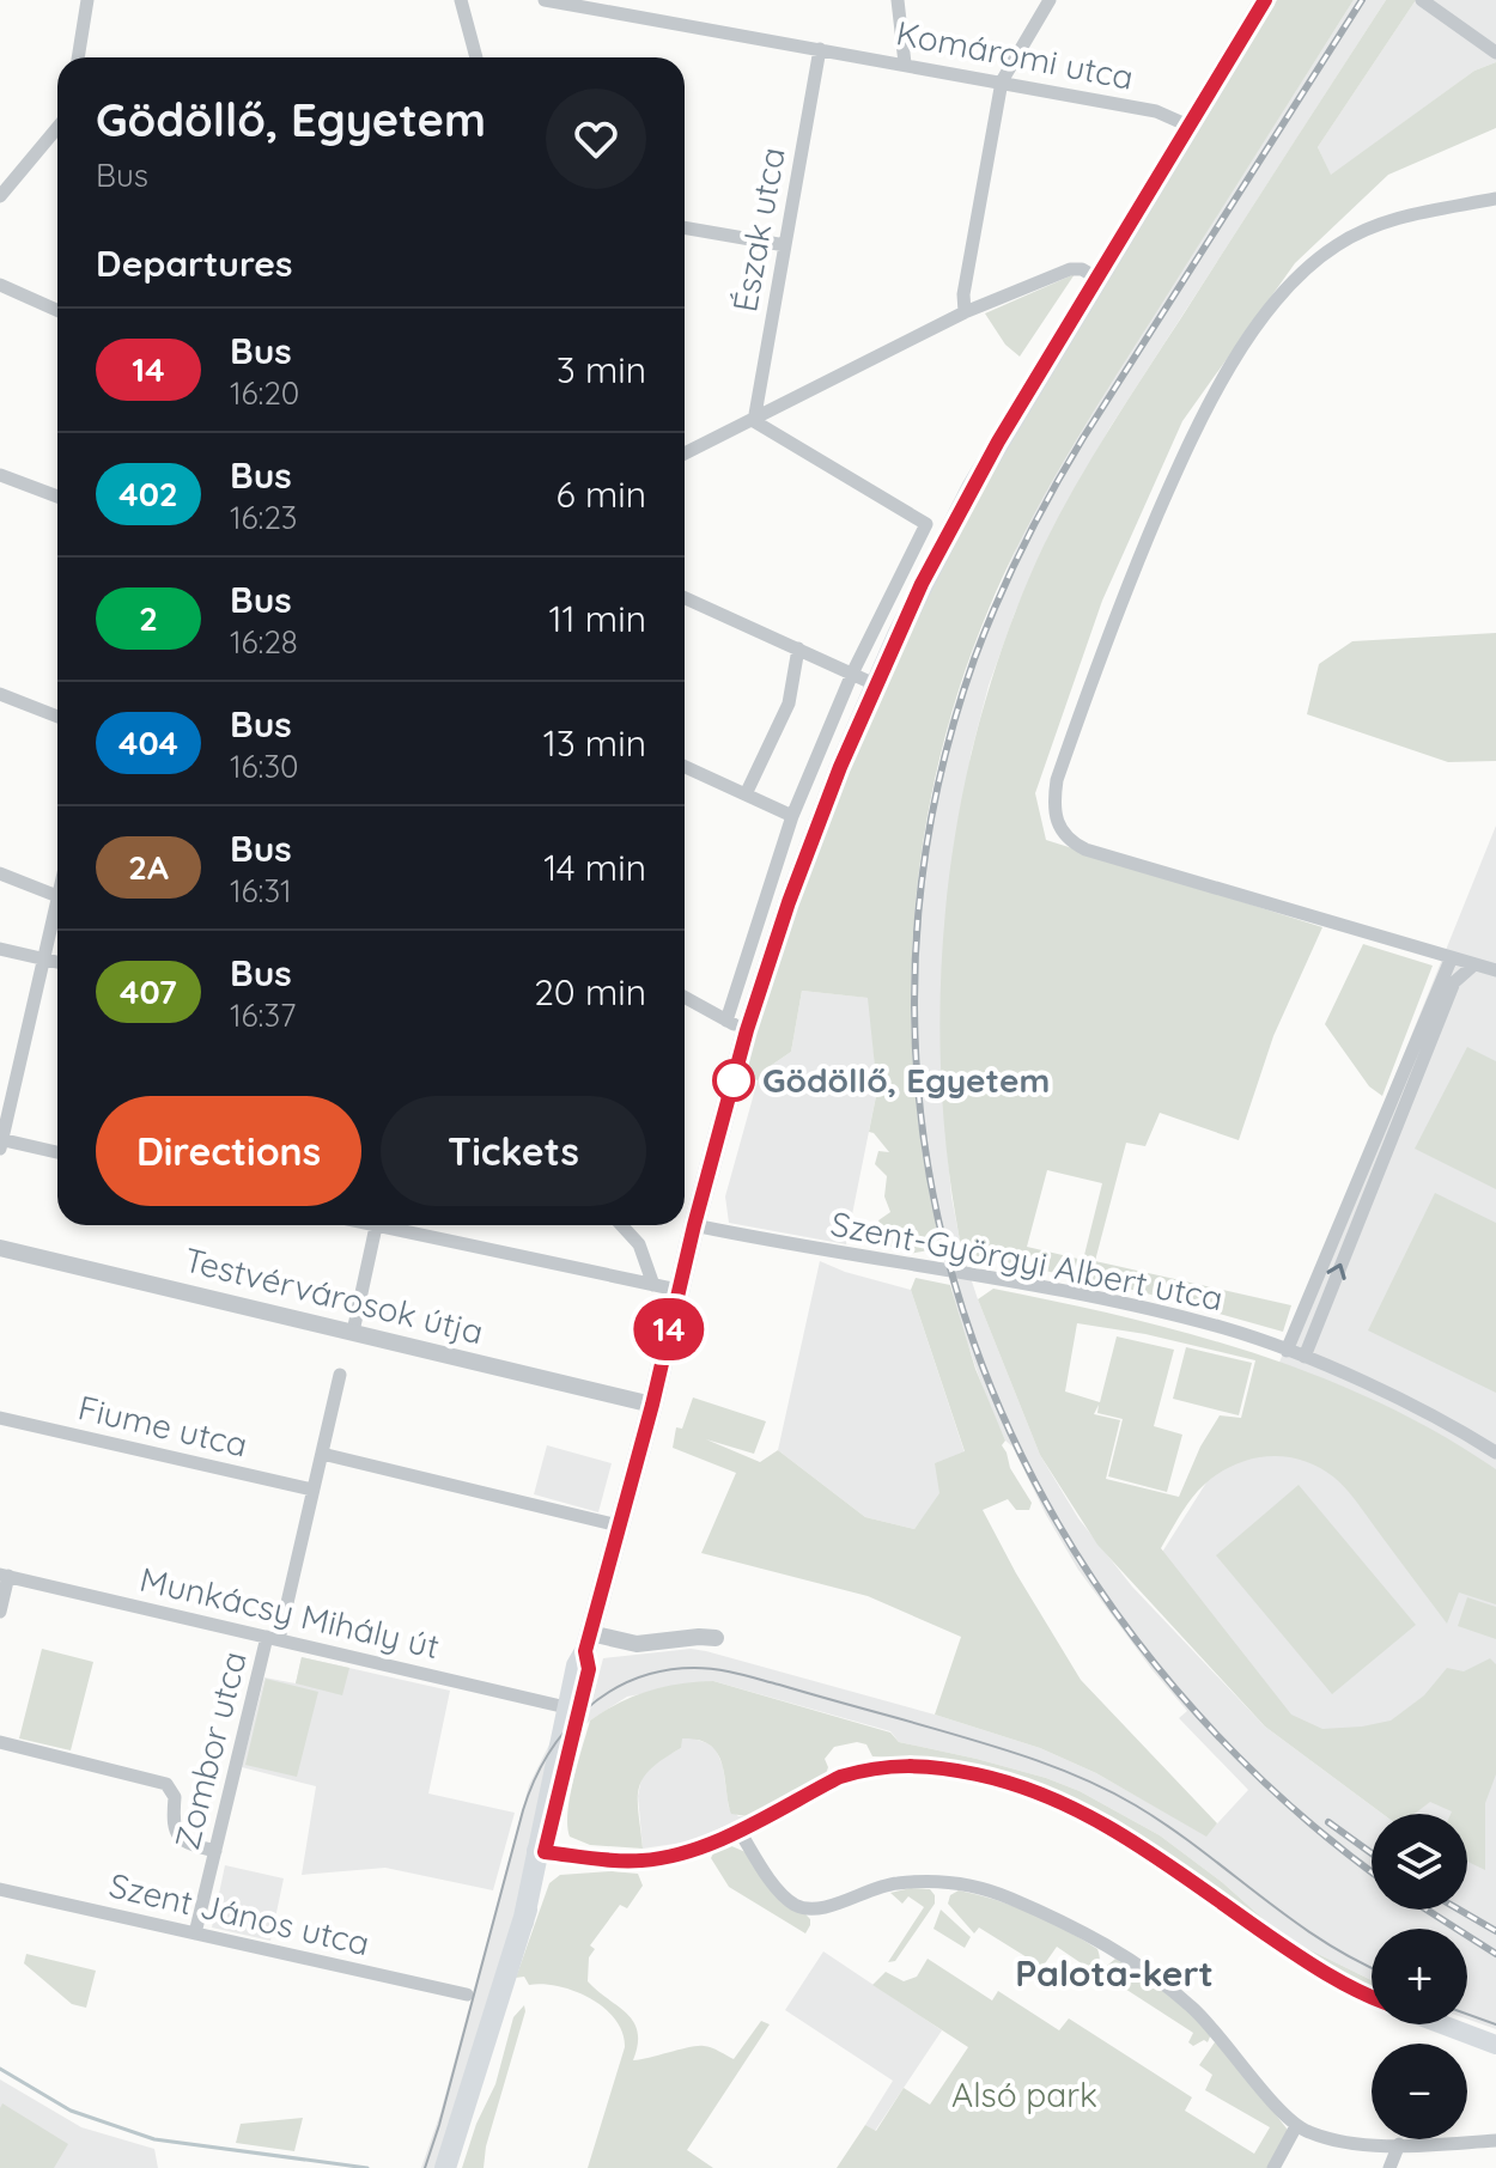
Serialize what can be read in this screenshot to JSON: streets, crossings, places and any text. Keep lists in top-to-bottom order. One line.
{"streets":{"street":["Komáromi utca","Észak utca","Szent-Györgyi Albert utca","Testvérvárosok útja","Fiume utca","Munkácsy Mihály út","Zombor utca","Szent János utca"]},"crossings":[["Komáromi utca","Észak utca"],["Fiume utca","Zombor utca"],["Munkácsy Mihály út","Zombor utca"],["Zombor utca","Szent János utca"]],"districts":["Palota-kert"],"parks":["Alsó park"],"places":["Gödöllő, Egyetem"],"lines":["bus line 14"],"page":{"on_map":"14","heading":[["Gödöllő, Egyetem","Bus"],"Departures"],"list":[{"mark":"14","name":"Bus","note":"16:20","value":"3 min"},{"mark":"402","name":"Bus","note":"16:23","value":"6 min"},{"mark":"2","name":"Bus","note":"16:28","value":"11 min"},{"mark":"404","name":"Bus","note":"16:30","value":"13 min"},{"mark":"2A","name":"Bus","note":"16:31","value":"14 min"},{"mark":"407","name":"Bus","note":"16:37","value":"20 min"}],"buttons":["Directions","Tickets"],"map_buttons":["+","−"]}}
